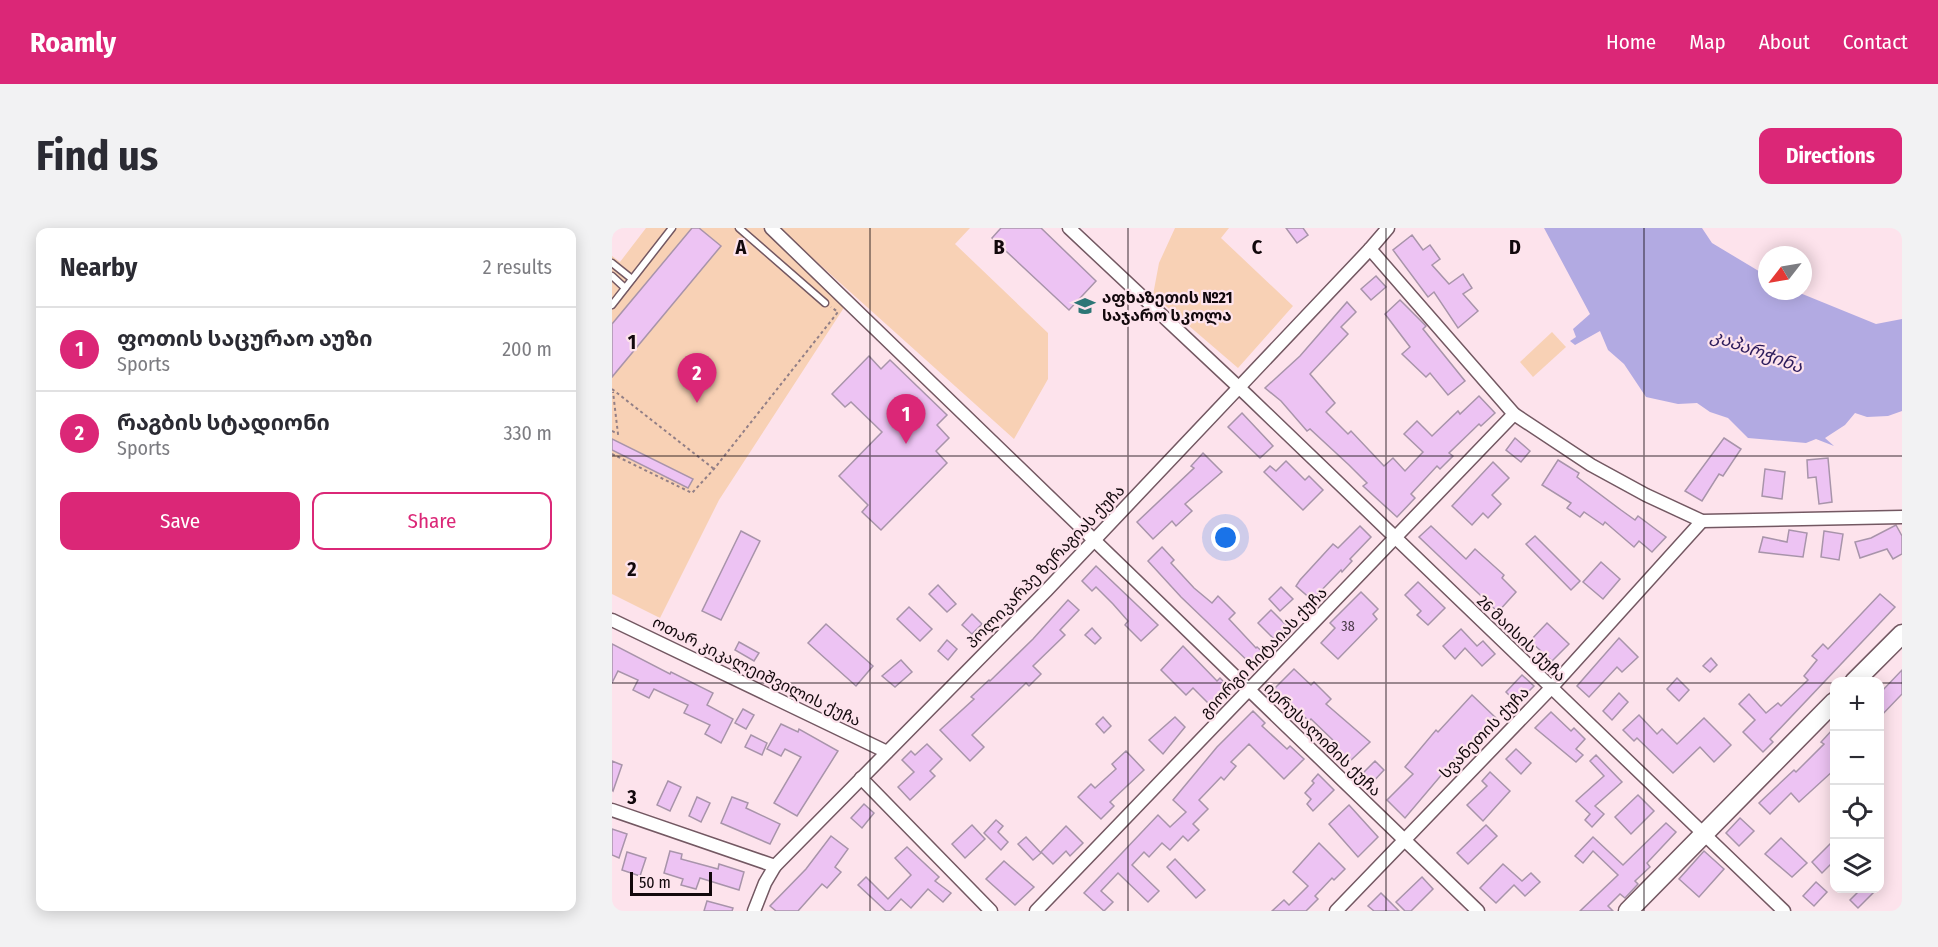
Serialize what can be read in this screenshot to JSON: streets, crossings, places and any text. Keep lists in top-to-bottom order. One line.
{"streets":{"street":["პოლიკარპე ზერაგიას ქუჩა","26 მაისის ქუჩა","გიორგი ჩიტაიას ქუჩა","ოთარ კიკალეიშვილის ქუჩა","სვანეთის ქუჩა","იერუსალიმის ქუჩა"]},"crossings":[["პოლიკარპე ზერაგიას ქუჩა","26 მაისის ქუჩა"],["პოლიკარპე ზერაგიას ქუჩა","ოთარ კიკალეიშვილის ქუჩა"],["პოლიკარპე ზერაგიას ქუჩა","იერუსალიმის ქუჩა"],["26 მაისის ქუჩა","გიორგი ჩიტაიას ქუჩა"],["26 მაისის ქუჩა","სვანეთის ქუჩა"],["გიორგი ჩიტაიას ქუჩა","იერუსალიმის ქუჩა"],["სვანეთის ქუჩა","იერუსალიმის ქუჩა"]],"water":["კაპარჭინა"],"places":{"school or university":["აფხაზეთის №21 საჯარო სკოლა"]},"house_numbers":["38"],"scale_bar":"50 m","north":"bottom left","page":{"header":"Roamly","nav":["Home","Map","About","Contact"],"buttons":["Directions",["Save","Share"]],"title":"Find us","heading":["Nearby","2 results"],"list":[{"mark":"1","name":"ფოთის საცურაო აუზი","note":"Sports","value":"200 m"},{"mark":"2","name":"რაგბის სტადიონი","note":"Sports","value":"330 m"}],"pins":["2","1"],"map_buttons":["+","−"],"scale":"50 m"},"grid":{"columns":["A","B","C","D"],"rows":["1","2","3"]}}
